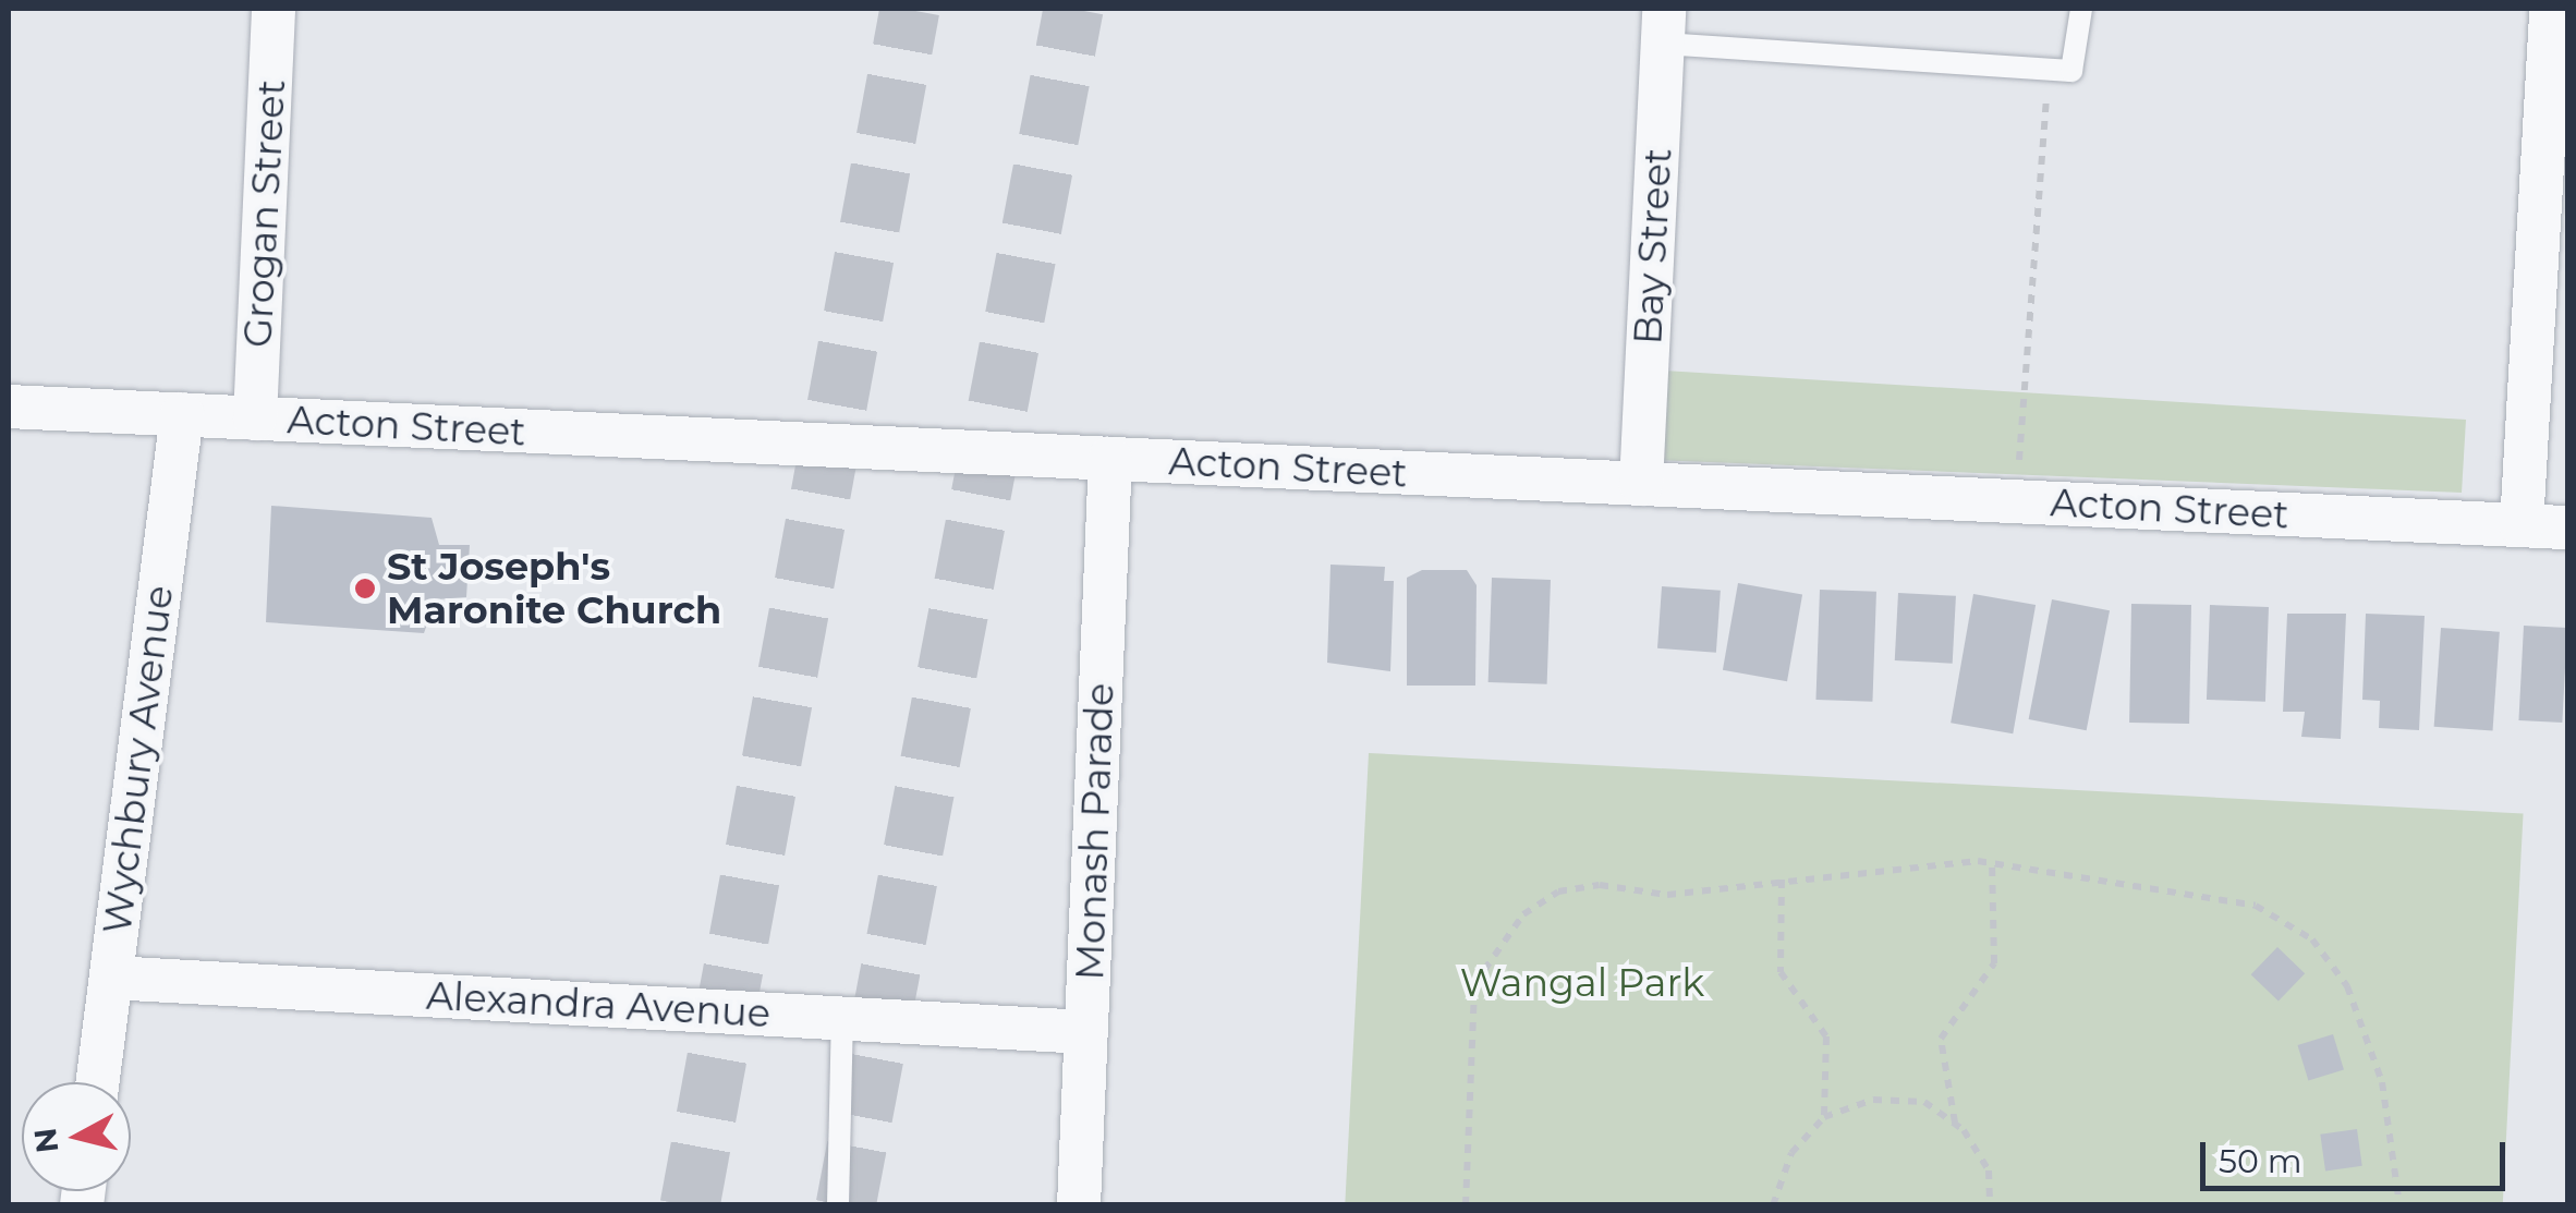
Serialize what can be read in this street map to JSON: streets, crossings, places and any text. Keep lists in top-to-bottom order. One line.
{"streets":{"street":["Grogan Street","Bay Street","Acton Street","Wychbury Avenue","Monash Parade","Alexandra Avenue"]},"crossings":[["Grogan Street","Acton Street"],["Bay Street","Acton Street"],["Acton Street","Wychbury Avenue"],["Acton Street","Monash Parade"],["Wychbury Avenue","Alexandra Avenue"],["Monash Parade","Alexandra Avenue"]],"parks":["Wangal Park"],"places":["St Joseph's Maronite Church"],"scale_bar":"50 m","north":"left"}
